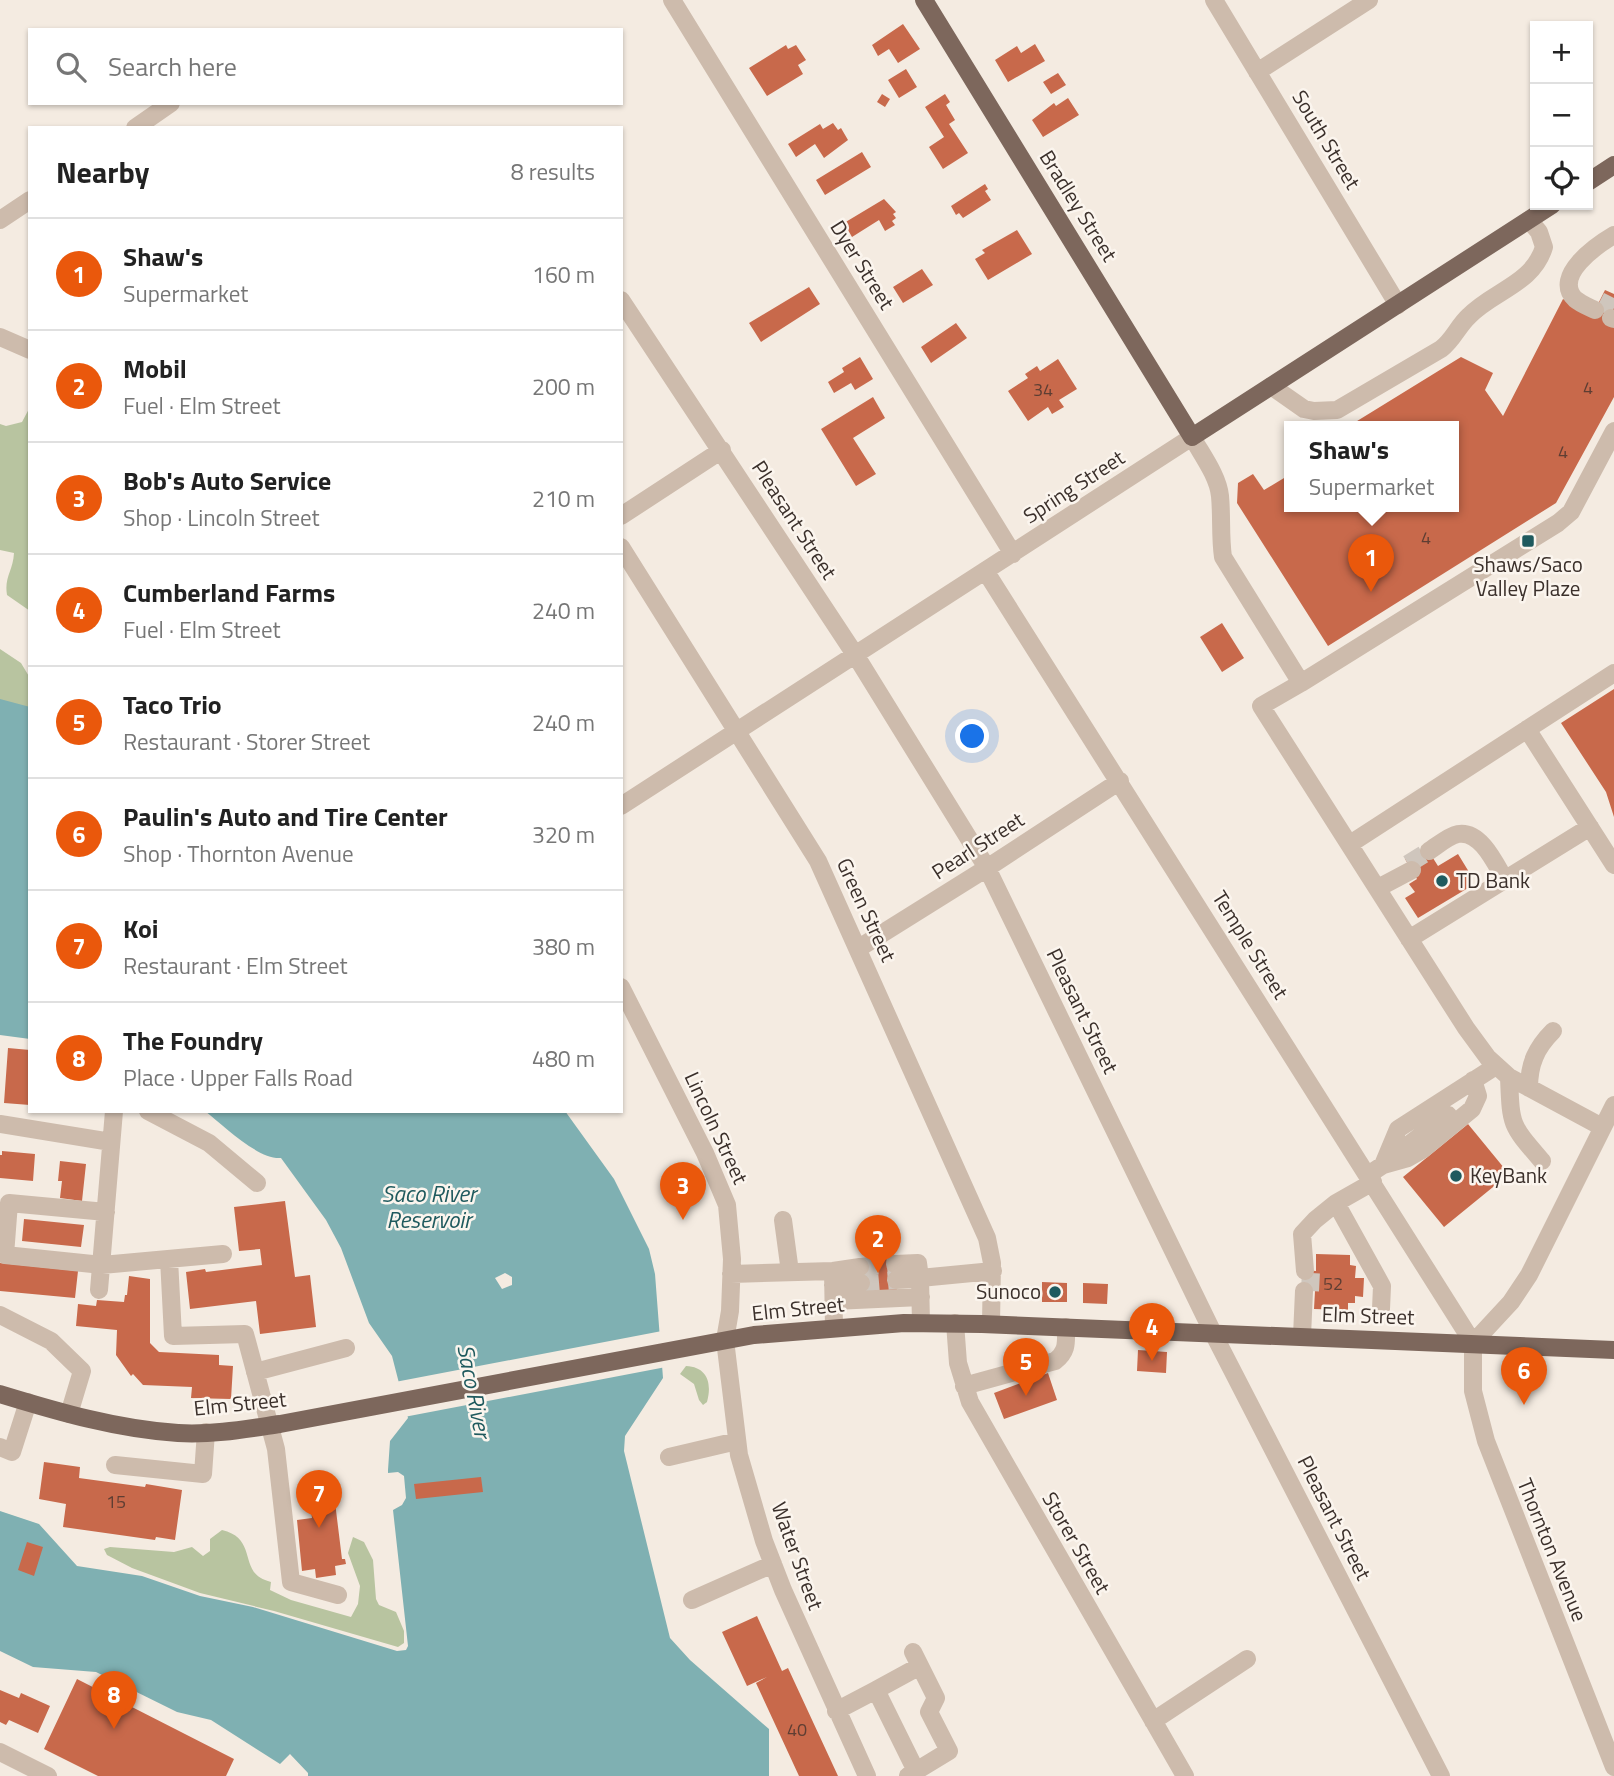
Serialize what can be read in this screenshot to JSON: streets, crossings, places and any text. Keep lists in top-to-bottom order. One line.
{"streets":{"main road":["Bradley Street","Spring Street","Elm Street"],"street":["South Street","Dyer Street","Pleasant Street","Pearl Street","Green Street","Temple Street","Lincoln Street","Storer Street","Thornton Avenue","Water Street"]},"crossings":[["South Street","Spring Street"],["Bradley Street","Spring Street"],["Dyer Street","Spring Street"],["Spring Street","Pleasant Street"],["Spring Street","Green Street"],["Spring Street","Temple Street"],["Pleasant Street","Pearl Street"],["Pleasant Street","Elm Street"],["Pearl Street","Green Street"],["Pearl Street","Temple Street"],["Green Street","Elm Street"],["Temple Street","Elm Street"],["Temple Street","Thornton Avenue"],["Lincoln Street","Elm Street"],["Lincoln Street","Water Street"],["Elm Street","Storer Street"],["Elm Street","Thornton Avenue"],["Elm Street","Water Street"]],"water":["Saco River Reservoir","Saco River"],"places":{"transit":["Shaws/Saco Valley Plaze"],"other":["TD Bank","KeyBank","Sunoco"]},"house_numbers":["4","34","4","4","52","15","40"],"page":{"map_buttons":["+","−"],"search":"Search here","heading":["Nearby","8 results"],"list":[{"mark":"1","name":"Shaw's","note":"Supermarket","value":"160 m"},{"mark":"2","name":"Mobil","note":"Fuel · Elm Street","value":"200 m"},{"mark":"3","name":"Bob's Auto Service","note":"Shop · Lincoln Street","value":"210 m"},{"mark":"4","name":"Cumberland Farms","note":"Fuel · Elm Street","value":"240 m"},{"mark":"5","name":"Taco Trio","note":"Restaurant · Storer Street","value":"240 m"},{"mark":"6","name":"Paulin's Auto and Tire Center","note":"Shop · Thornton Avenue","value":"320 m"},{"mark":"7","name":"Koi","note":"Restaurant · Elm Street","value":"380 m"},{"mark":"8","name":"The Foundry","note":"Place · Upper Falls Road","value":"480 m"}],"popup":["Shaw's","Supermarket"],"pins":["1","3","2","4","5","6","7","8"]}}
